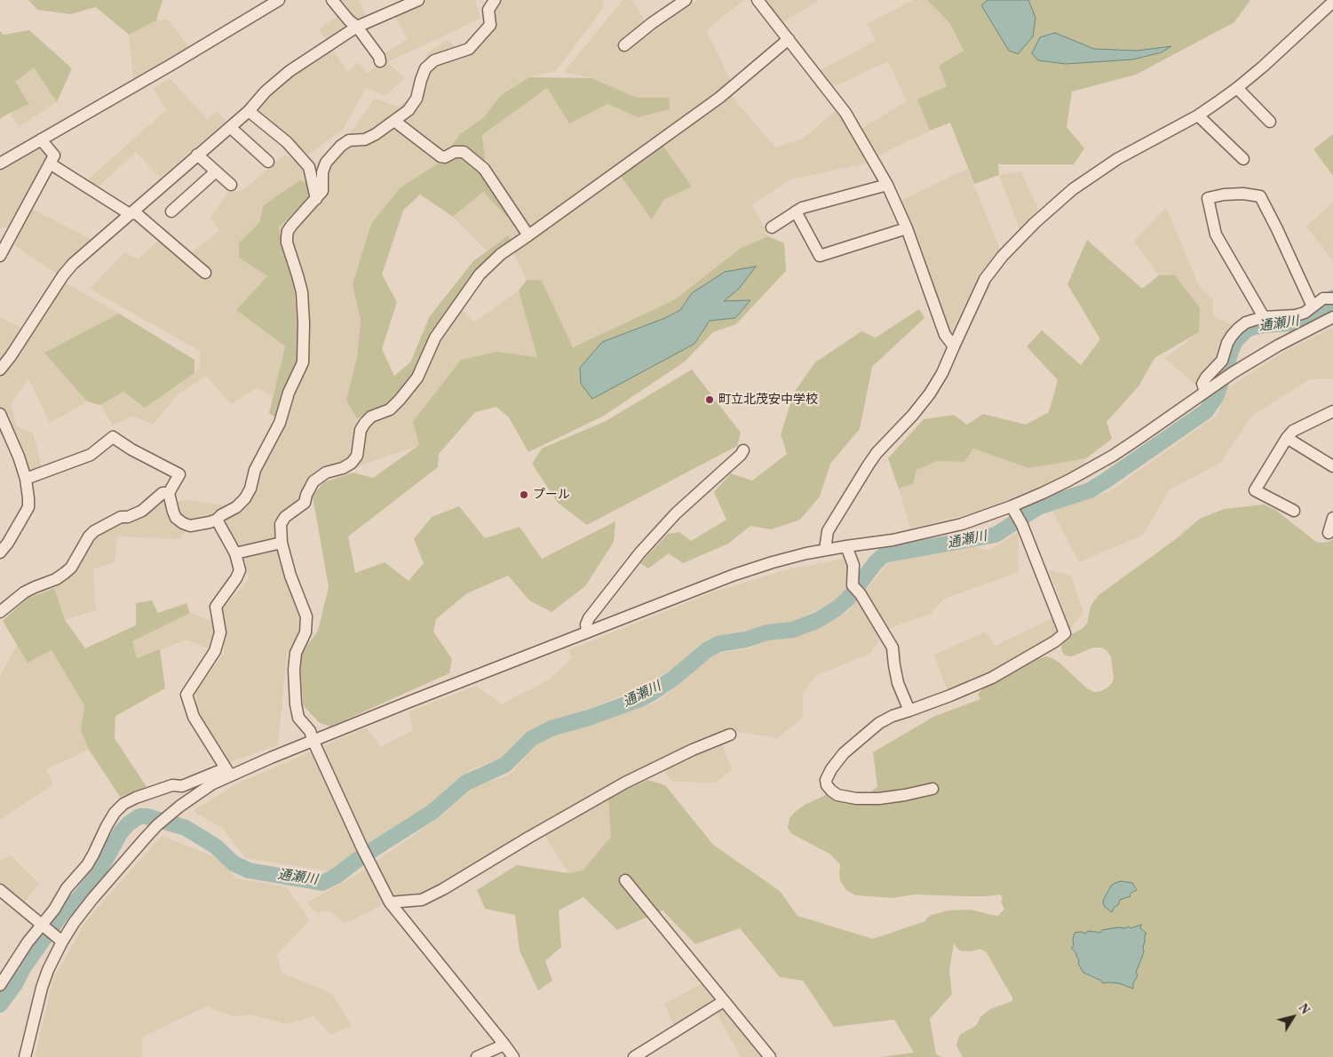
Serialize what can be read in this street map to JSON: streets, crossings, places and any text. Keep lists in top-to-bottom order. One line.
{"water":["通瀬川"],"places":["町立北茂安中学校","プール"],"north":"top right"}
